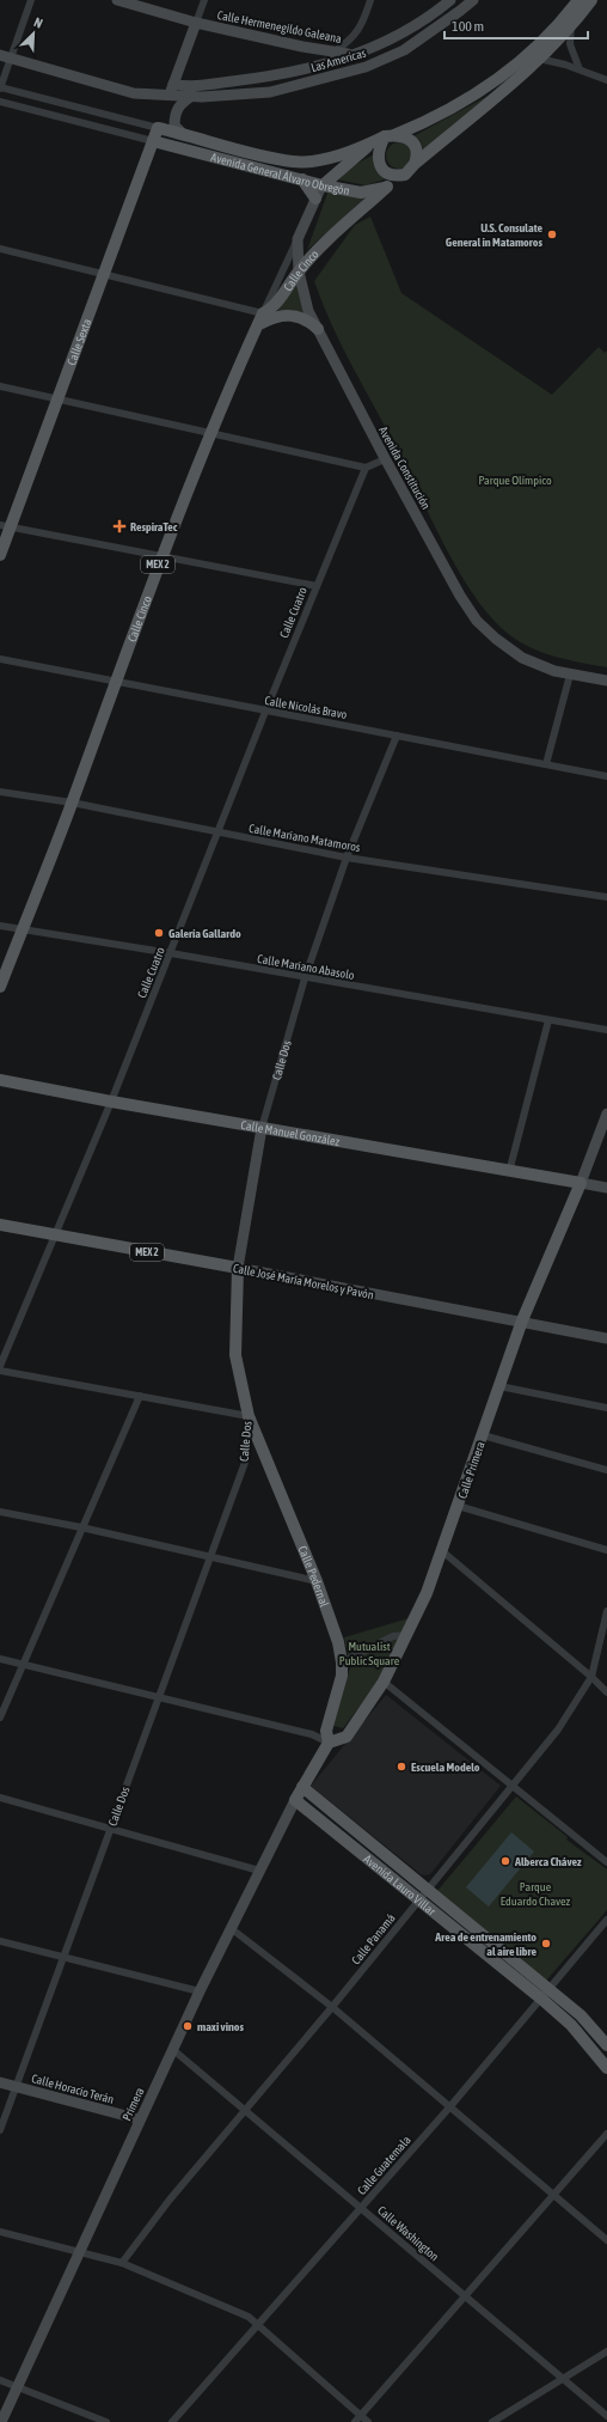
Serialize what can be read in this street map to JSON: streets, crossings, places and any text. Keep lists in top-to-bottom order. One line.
{"streets":{"main road":["Calle Hermenegildo Galeana","Las Americas","Avenida General Álvaro Obregón","Calle Cinco","Calle Sexta","Avenida Constitución","MEX 2","Calle Dos","Calle Manuel González","Calle José María Morelos y Pavón","Calle Primera","Calle Pedernal","Avenida Lauro Villar","Calle Horacio Terán","Primera"],"street":["Calle Cuatro","Calle Nicolás Bravo","Calle Mariano Matamoros","Calle Mariano Abasolo","Calle Panamá","Calle Guatemala","Calle Washington"]},"crossings":[["Calle Hermenegildo Galeana","Las Americas"],["Avenida General Álvaro Obregón","Calle Cinco"],["Avenida General Álvaro Obregón","Calle Sexta"],["Avenida General Álvaro Obregón","Avenida Constitución"],["Calle Cinco","Avenida Constitución"],["Calle Cinco","Calle Nicolás Bravo"],["Calle Cinco","Calle Mariano Matamoros"],["Calle Cinco","Calle Mariano Abasolo"],["Calle Cuatro","Calle Nicolás Bravo"],["Calle Cuatro","Calle Mariano Matamoros"],["Calle Cuatro","Calle Mariano Abasolo"],["Calle Cuatro","Calle Manuel González"],["Calle Cuatro","Calle José María Morelos y Pavón"],["Calle Nicolás Bravo","Calle Dos"],["Calle Mariano Matamoros","Calle Dos"],["Calle Mariano Abasolo","Calle Dos"],["Calle Dos","Calle Manuel González"],["Calle Dos","Calle José María Morelos y Pavón"],["Calle Dos","Calle Pedernal"],["Calle Dos","Calle Horacio Terán"],["Calle Manuel González","Calle Primera"],["Calle José María Morelos y Pavón","Calle Primera"],["Calle Primera","Calle Pedernal"],["Avenida Lauro Villar","Calle Panamá"],["Avenida Lauro Villar","Primera"],["Avenida Lauro Villar","Calle Guatemala"],["Calle Panamá","Calle Washington"],["Calle Horacio Terán","Primera"],["Primera","Calle Washington"],["Calle Guatemala","Calle Washington"]],"parks":["Parque Olímpico","Mutualist Public Square","Parque Eduardo Chavez"],"places":{"other":["U.S. Consulate General in Matamoros","Galería Gallardo","Escuela Modelo","Alberca Chávez","Area de entrenamiento al aire libre","maxi vinos"],"health":["RespiraTec"]},"scale_bar":"100 m","north":"top right"}
